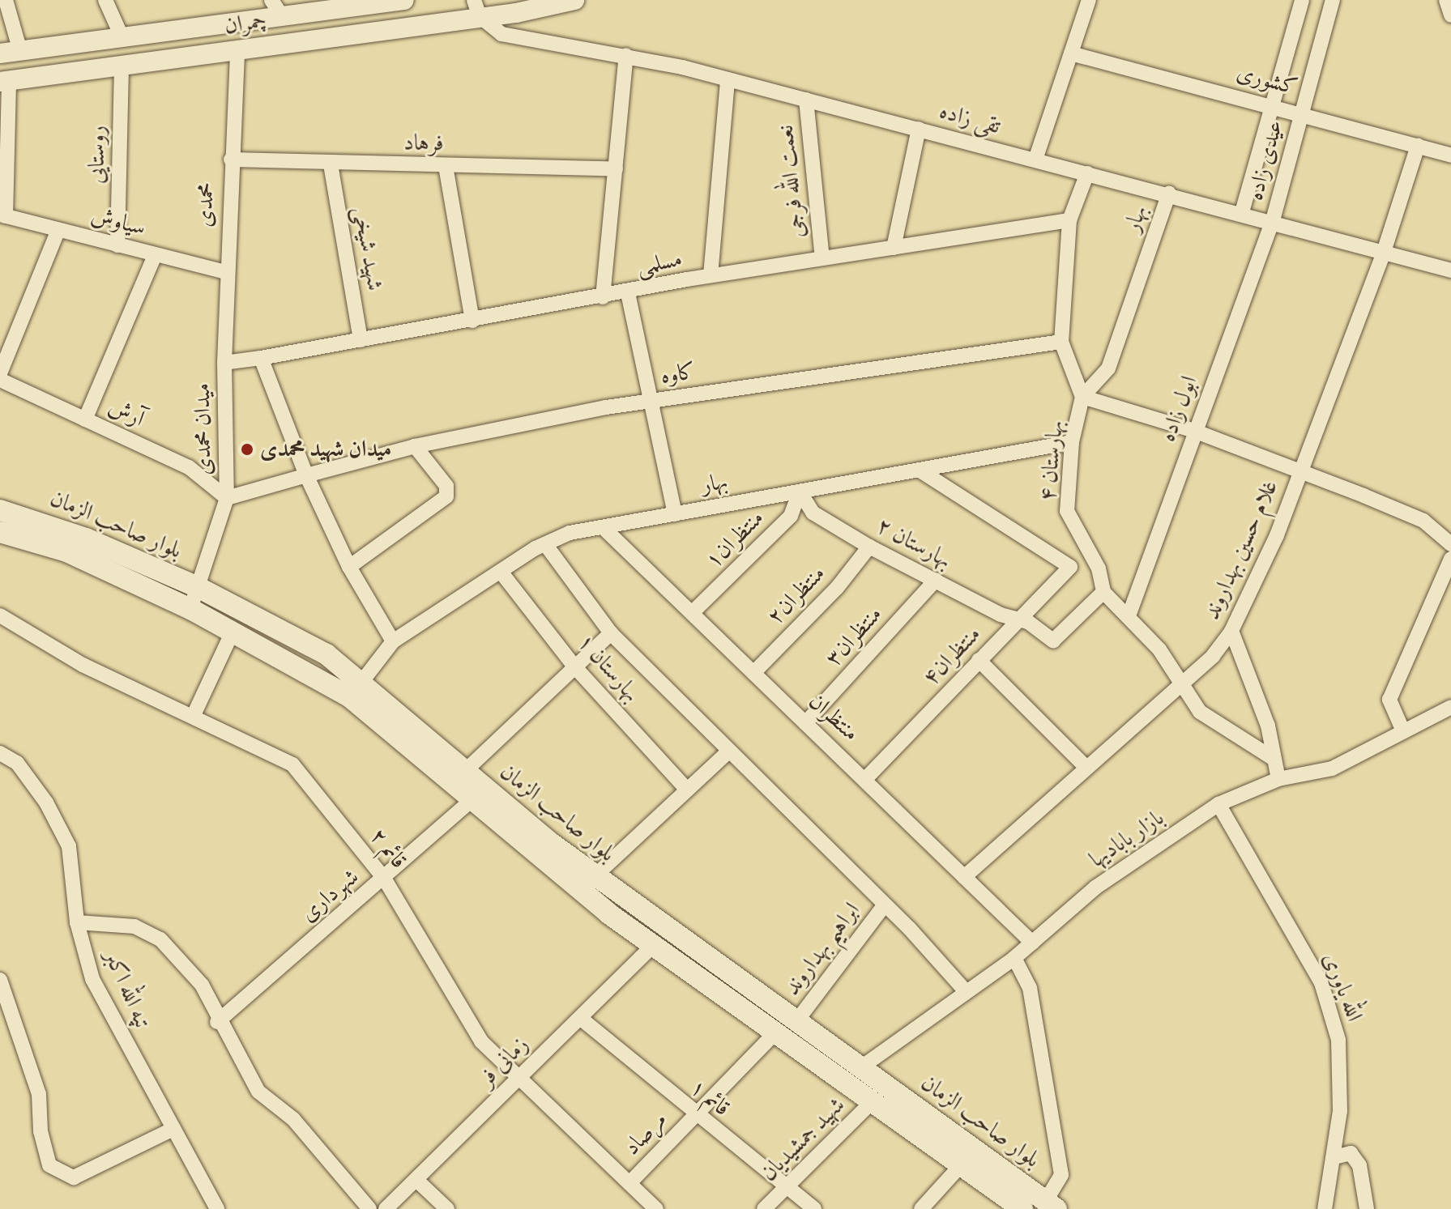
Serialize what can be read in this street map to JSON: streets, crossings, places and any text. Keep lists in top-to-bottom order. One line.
{"streets":{"main road":["بلوار صاحب الزمان"],"street":["چمران","کشوری","تقی زاده","فرهاد","روستایی","عیدی زاده","نعمت الله فرجی","محمدی","بهار","سیاوش","شهید شیخی","مسلمی","کاوه","ابول زاده","آرش","میدان محمدی","بهارستان ۴","منتظران۱","بهارستان ۲","غلام حسین بهداروند","منتظران۲","منتظران۳","منتظران۴","بهارستان ۱","منتظران","بازار بابادیها","قائم ۲","شهرداری","ابراهیم بهداروند","الله یاوری","تپه الله اکبر","زمانی فر","قائم ۱","مرصاد","شهید جمشیدیان"]},"crossings":[["چمران","تقی زاده"],["چمران","روستایی"],["چمران","محمدی"],["کشوری","عیدی زاده"],["کشوری","غلام حسین بهداروند"],["تقی زاده","عیدی زاده"],["تقی زاده","نعمت الله فرجی"],["تقی زاده","بهار"],["تقی زاده","ابول زاده"],["تقی زاده","بهارستان ۴"],["تقی زاده","غلام حسین بهداروند"],["فرهاد","محمدی"],["فرهاد","شهید شیخی"],["روستایی","سیاوش"],["عیدی زاده","ابول زاده"],["نعمت الله فرجی","مسلمی"],["محمدی","سیاوش"],["محمدی","میدان محمدی"],["بهار","بهارستان ۴"],["بهار","بلوار صاحب الزمان"],["بهار","منتظران۱"],["بهار","بهارستان ۲"],["بهار","منتظران۴"],["بهار","بهارستان ۱"],["بهار","منتظران"],["شهید شیخی","مسلمی"],["مسلمی","میدان محمدی"],["مسلمی","بهارستان ۴"],["کاوه","میدان محمدی"],["کاوه","بهارستان ۴"],["آرش","میدان محمدی"],["بهارستان ۴","بهارستان ۲"],["بلوار صاحب الزمان","بازار بابادیها"],["بلوار صاحب الزمان","شهرداری"],["بلوار صاحب الزمان","ابراهیم بهداروند"],["بلوار صاحب الزمان","زمانی فر"],["بلوار صاحب الزمان","مرصاد"],["بلوار صاحب الزمان","شهید جمشیدیان"],["منتظران۱","بهارستان ۲"],["منتظران۱","منتظران"],["بهارستان ۲","منتظران۲"],["بهارستان ۲","منتظران۳"],["بهارستان ۲","منتظران۴"],["غلام حسین بهداروند","منتظران"],["منتظران۲","منتظران"],["منتظران۳","منتظران"],["منتظران۴","منتظران"],["منتظران","بازار بابادیها"],["بازار بابادیها","الله یاوری"],["قائم ۲","شهرداری"],["قائم ۲","زمانی فر"],["قائم ۲","مرصاد"],["زمانی فر","قائم ۱"],["قائم ۱","مرصاد"],["قائم ۱","شهید جمشیدیان"]],"places":["میدان شهید محمدی"]}
